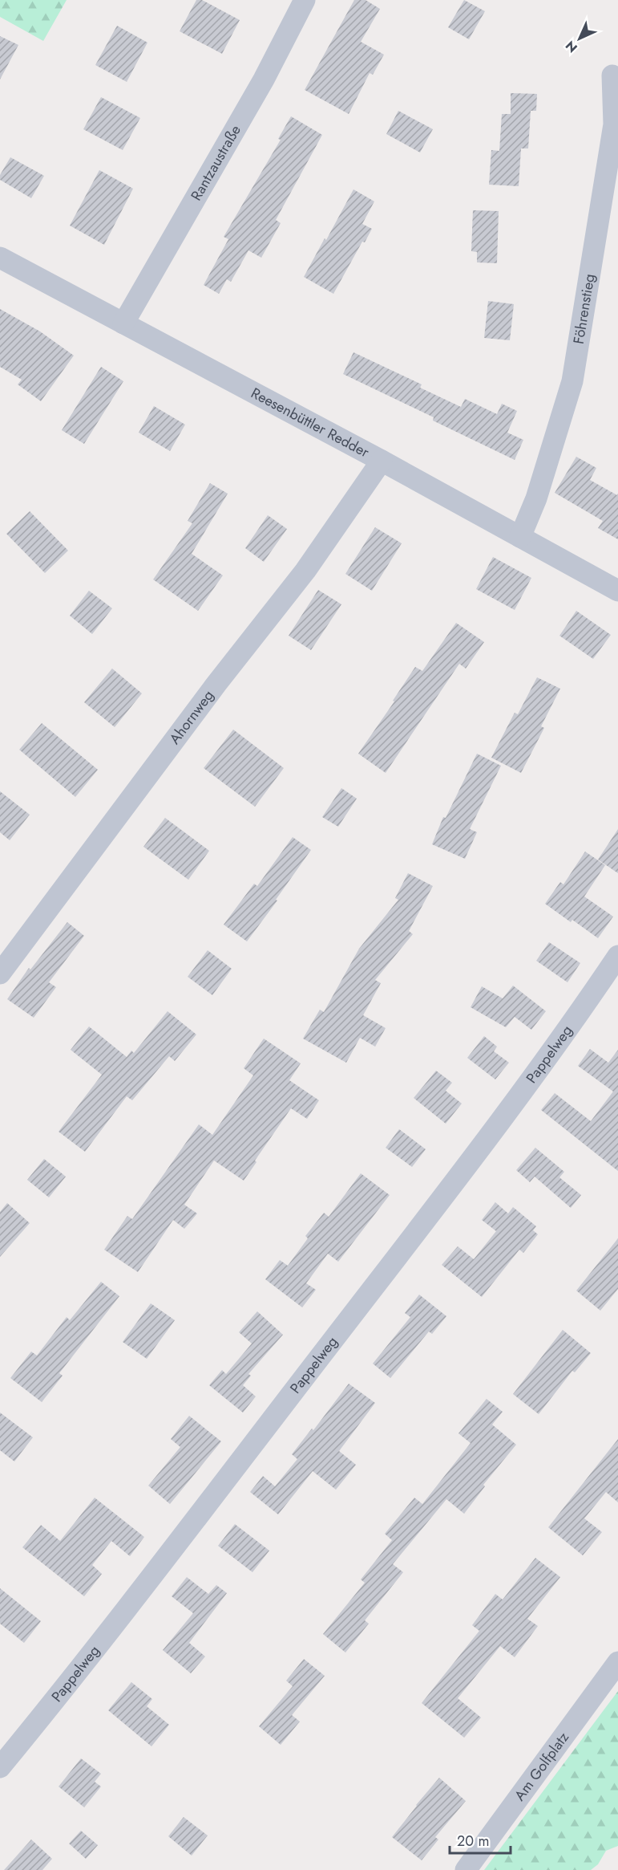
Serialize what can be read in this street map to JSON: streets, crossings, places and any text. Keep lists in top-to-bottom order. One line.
{"streets":{"street":["Rantzaustraße","Föhrenstieg","Reesenbüttler Redder","Ahornweg","Pappelweg","Am Golfplatz"]},"crossings":[["Rantzaustraße","Reesenbüttler Redder"],["Föhrenstieg","Reesenbüttler Redder"],["Reesenbüttler Redder","Ahornweg"]],"scale_bar":"20 m","north":"bottom left"}
